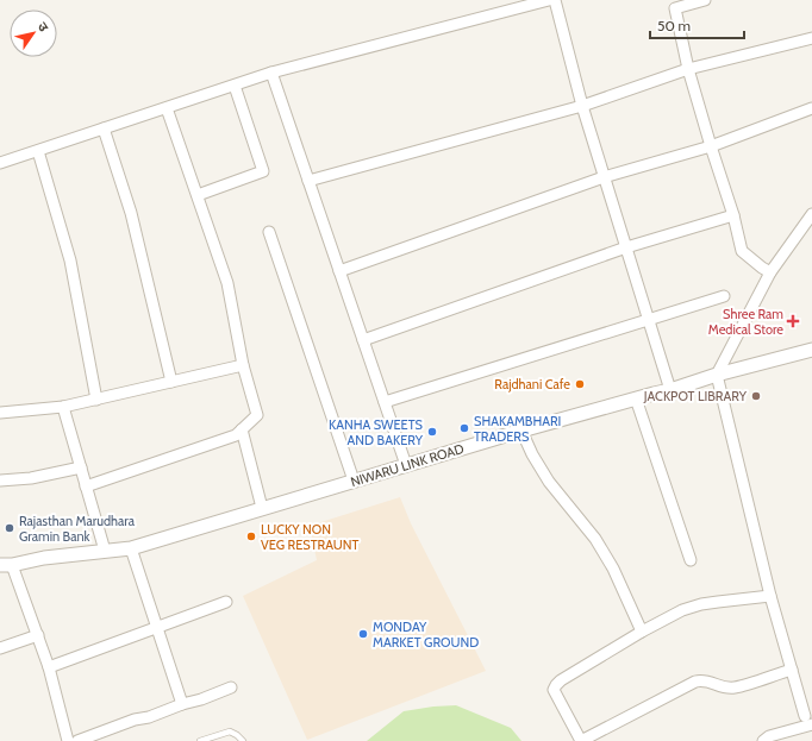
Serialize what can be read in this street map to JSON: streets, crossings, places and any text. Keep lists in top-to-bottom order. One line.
{"streets":{"street":["NIWARU LINK ROAD"]},"places":{"health":["Shree Ram Medical Store"],"other":["Rajdhani Cafe","JACKPOT LIBRARY","SHAKAMBHARI TRADERS","KANHA SWEETS AND BAKERY","Rajasthan Marudhara Gramin Bank","LUCKY NON VEG RESTRAUNT","MONDAY MARKET GROUND"]},"scale_bar":"50 m","north":"top right"}
